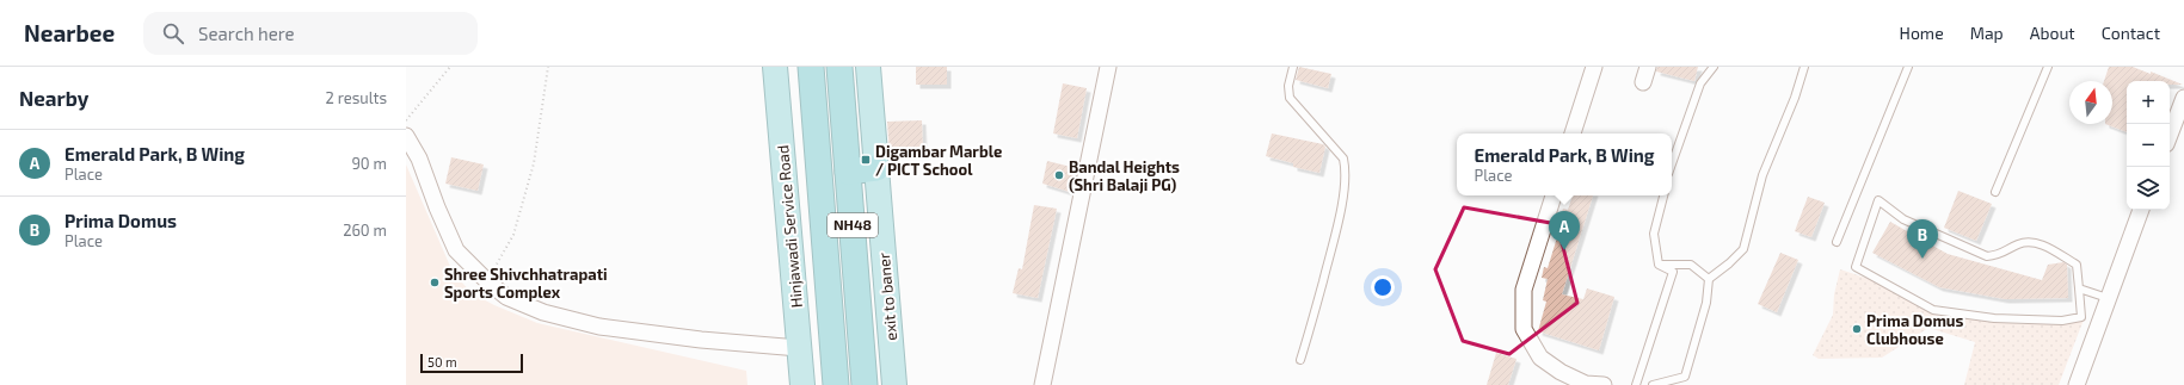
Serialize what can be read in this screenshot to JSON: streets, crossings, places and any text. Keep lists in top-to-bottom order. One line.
{"streets":{"highway":["NH48"],"main road":["Hinjawadi Service Road","exit to baner"]},"places":{"transit":["Digambar Marble / PICT School"],"other":["Bandal Heights (Shri Balaji PG)","Shree Shivchhatrapati Sports Complex","Prima Domus Clubhouse"]},"scale_bar":"50 m","north":"top","page":{"header":"Nearbee","search":"Search here","nav":["Home","Map","About","Contact"],"heading":["Nearby","2 results"],"map_buttons":["+","−"],"list":[{"mark":"A","name":"Emerald Park, B Wing","note":"Place","value":"90 m"},{"mark":"B","name":"Prima Domus","note":"Place","value":"260 m"}],"popup":["Emerald Park, B Wing","Place"],"pins":["A","B"],"scale":"50 m"}}
